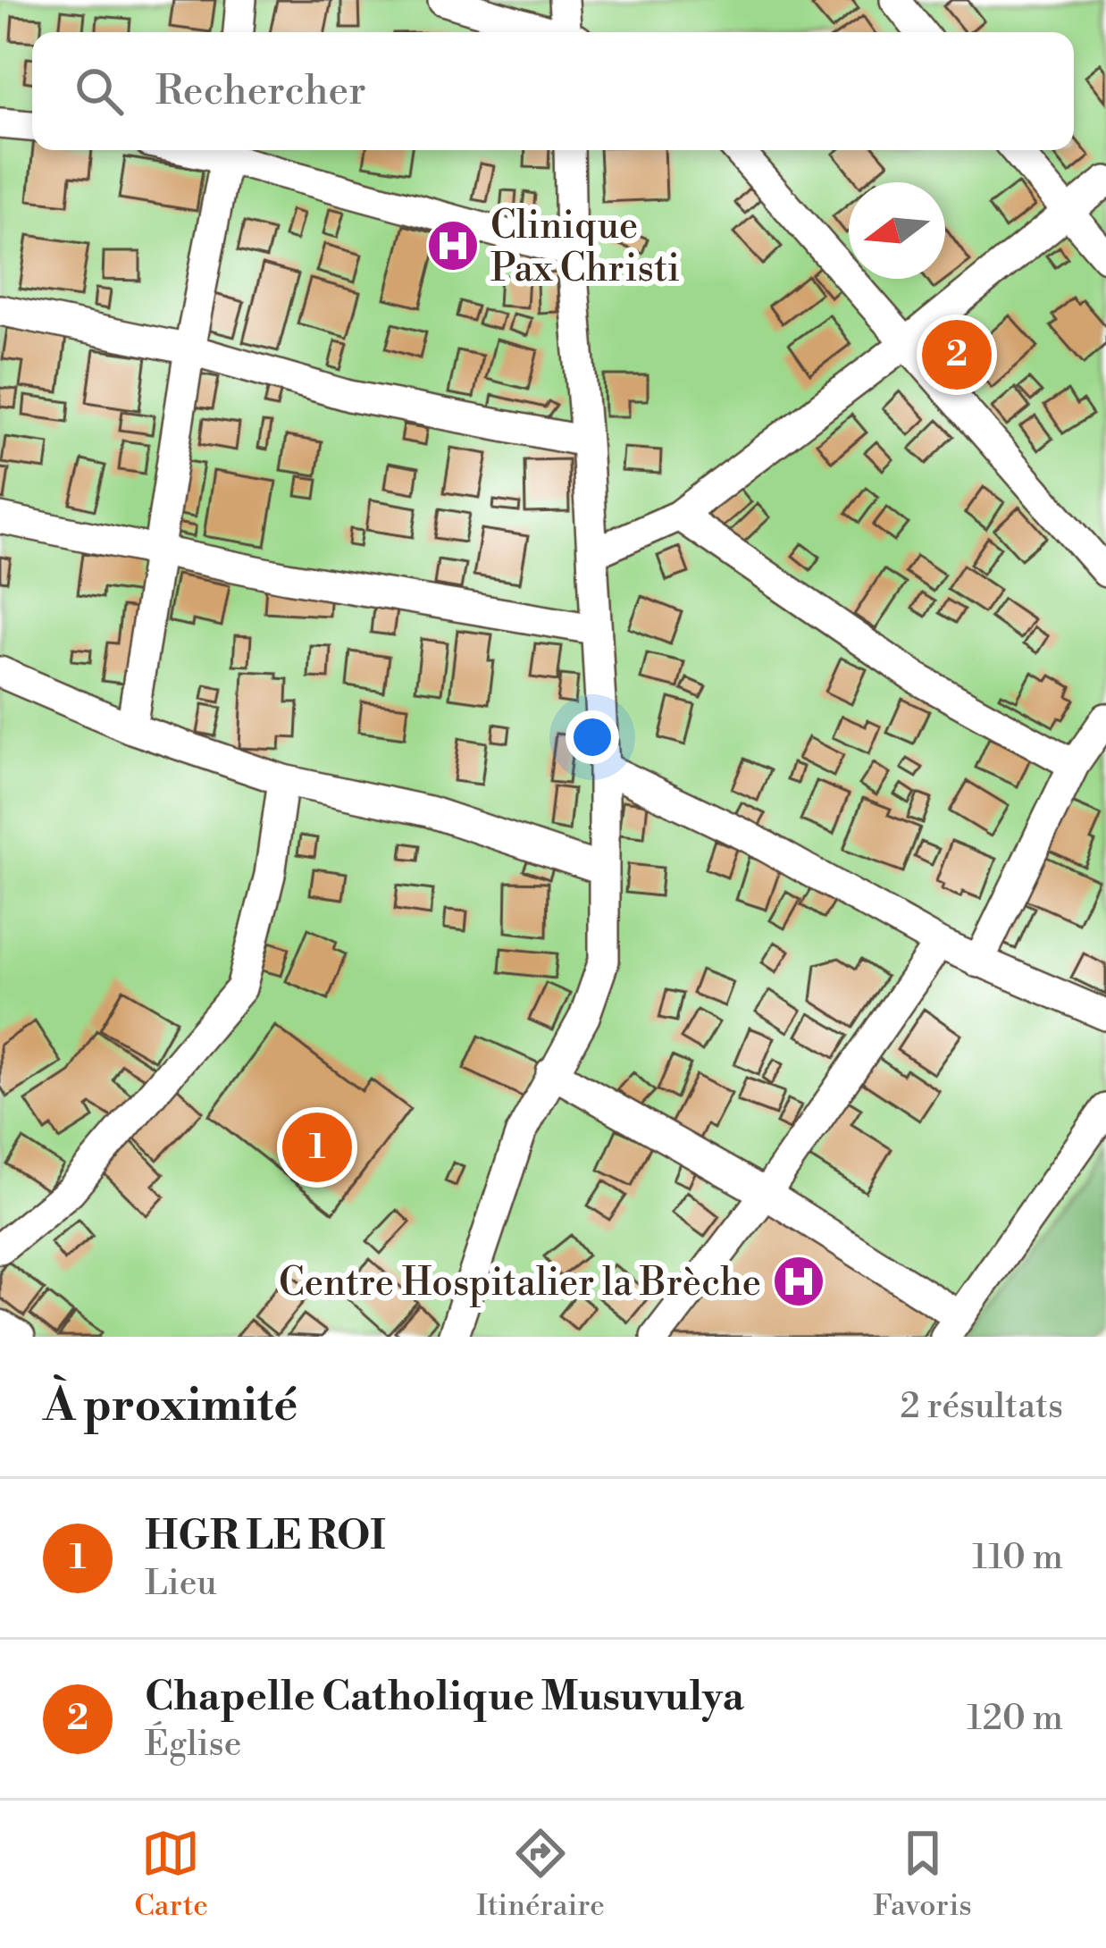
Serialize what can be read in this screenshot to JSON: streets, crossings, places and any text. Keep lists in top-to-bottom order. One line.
{"places":{"hospital":["Clinique Pax Christi","Centre Hospitalier la Brèche"]},"north":"left","page":{"search":"Rechercher","pins":["2","1"],"heading":["À proximité","2 résultats"],"list":[{"mark":"1","name":"HGR LE ROI","note":"Lieu","value":"110 m"},{"mark":"2","name":"Chapelle Catholique Musuvulya","note":"Église","value":"120 m"}],"nav":["Carte","Itinéraire","Favoris"]}}
